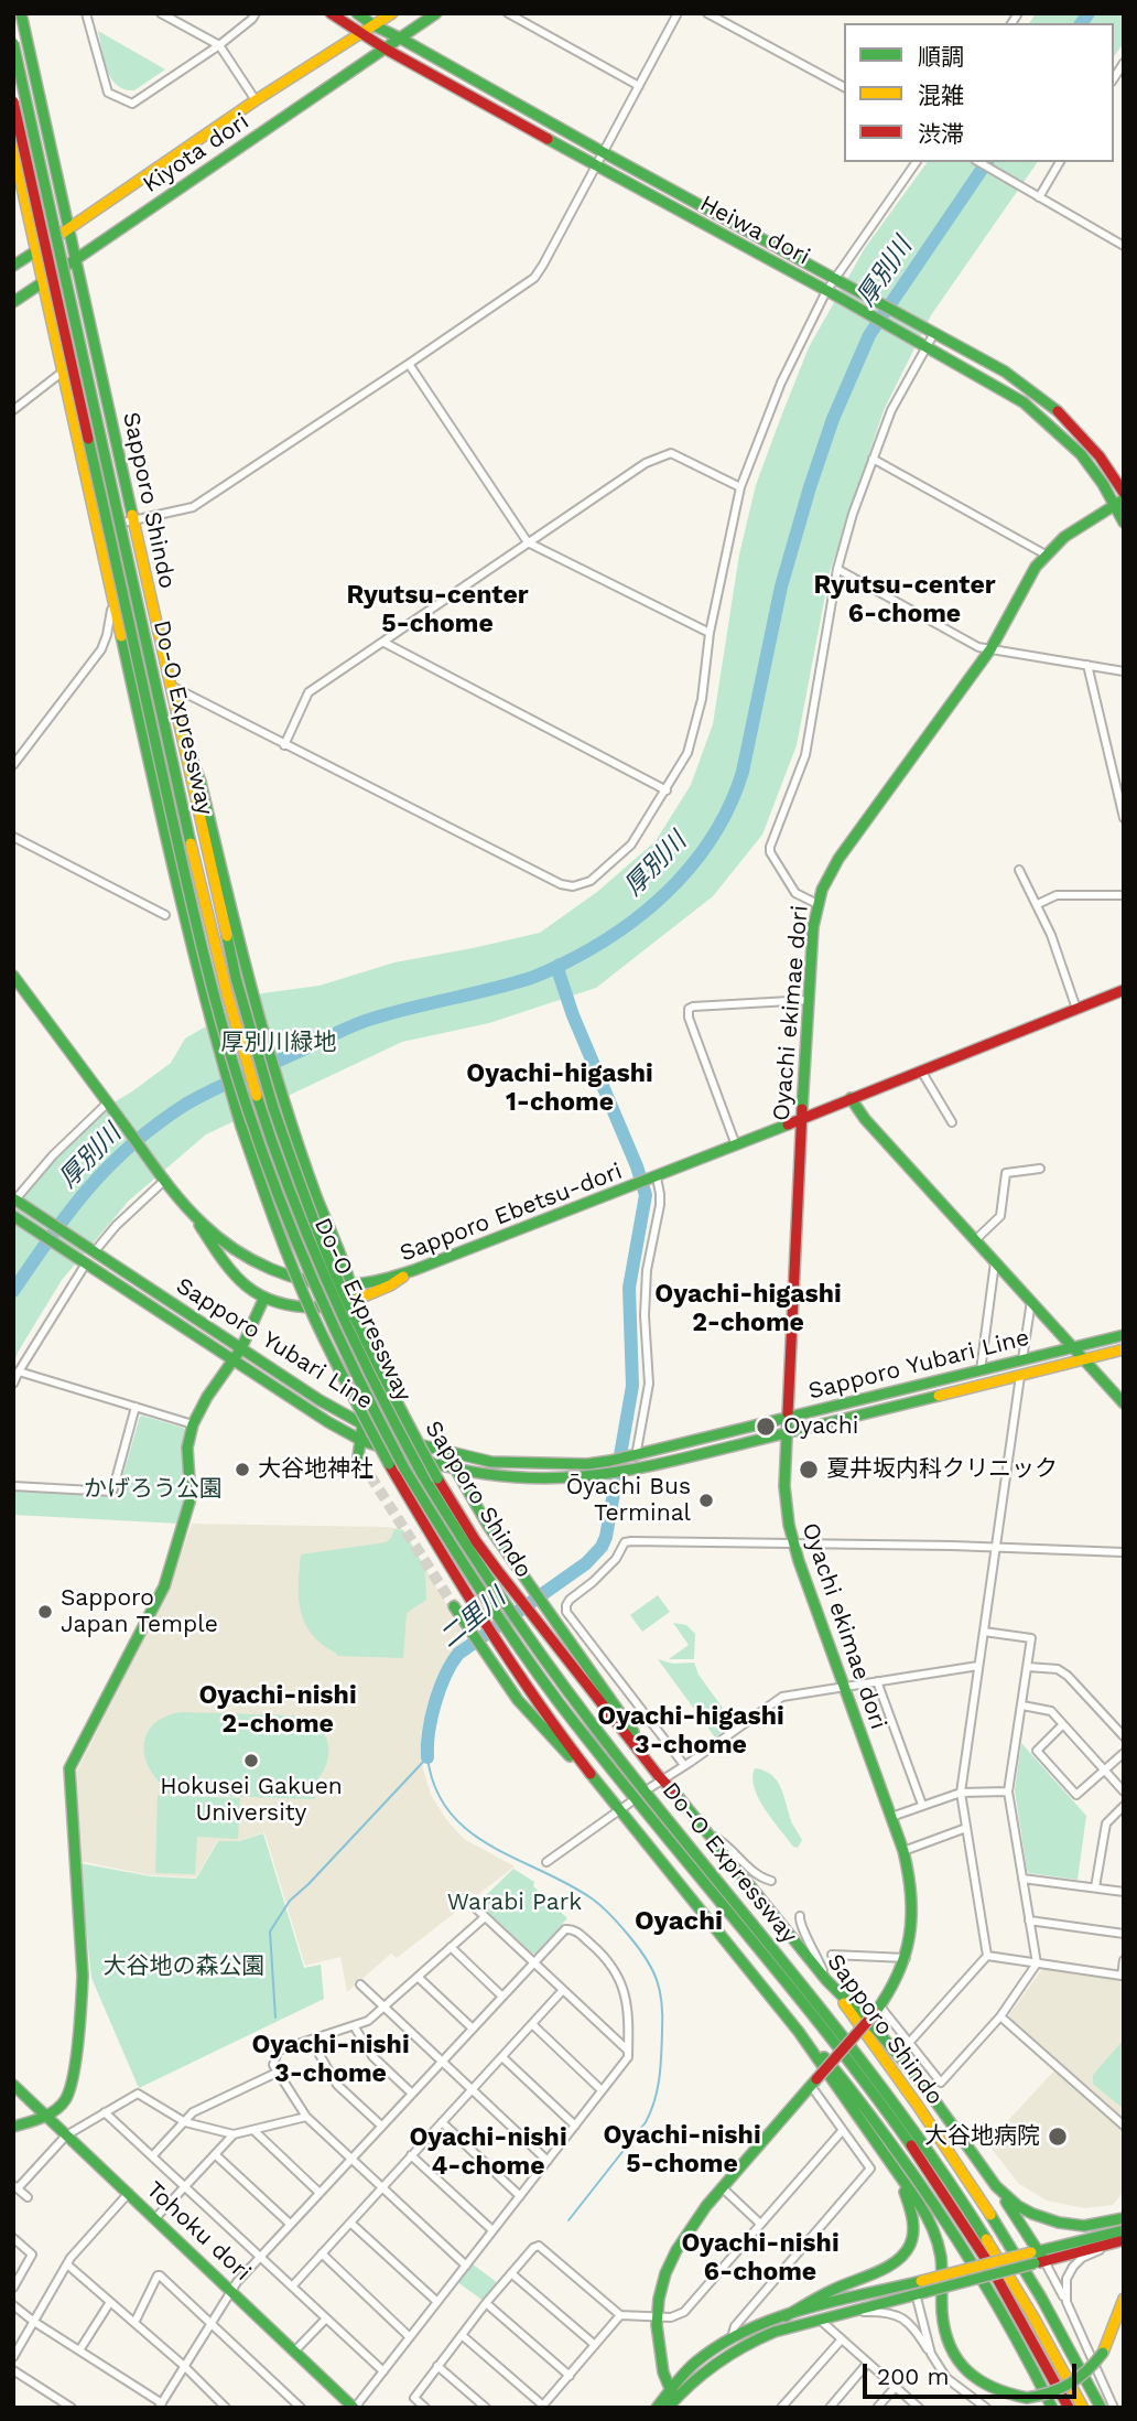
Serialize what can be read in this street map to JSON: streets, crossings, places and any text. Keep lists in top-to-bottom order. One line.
{"streets":{"main road":["Kiyota dori","Heiwa dori","Sapporo Shindo","Do-O Expressway","Oyachi ekimae dori","Sapporo Ebetsu-dori","Sapporo Yubari Line","Tohoku dori"]},"crossings":[["Kiyota dori","Heiwa dori"],["Kiyota dori","Sapporo Shindo"],["Heiwa dori","Oyachi ekimae dori"],["Oyachi ekimae dori","Sapporo Ebetsu-dori"],["Oyachi ekimae dori","Sapporo Yubari Line"]],"districts":["Ryutsu-center 6-chome","Ryutsu-center 5-chome","Oyachi-higashi 1-chome","Oyachi-higashi 2-chome","Oyachi-nishi 2-chome","Oyachi-higashi 3-chome","Oyachi","Oyachi-nishi 3-chome","Oyachi-nishi 5-chome","Oyachi-nishi 4-chome","Oyachi-nishi 6-chome"],"water":["厚別川","二里川"],"parks":["厚別川緑地","かげろう公園","Warabi Park","大谷地の森公園"],"places":["Oyachi","大谷地神社","夏井坂内科クリニック","Ōyachi Bus Terminal","Sapporo Japan Temple","Hokusei Gakuen University","大谷地病院"],"legend":["順調","混雑","渋滞"],"scale_bar":"200 m"}
